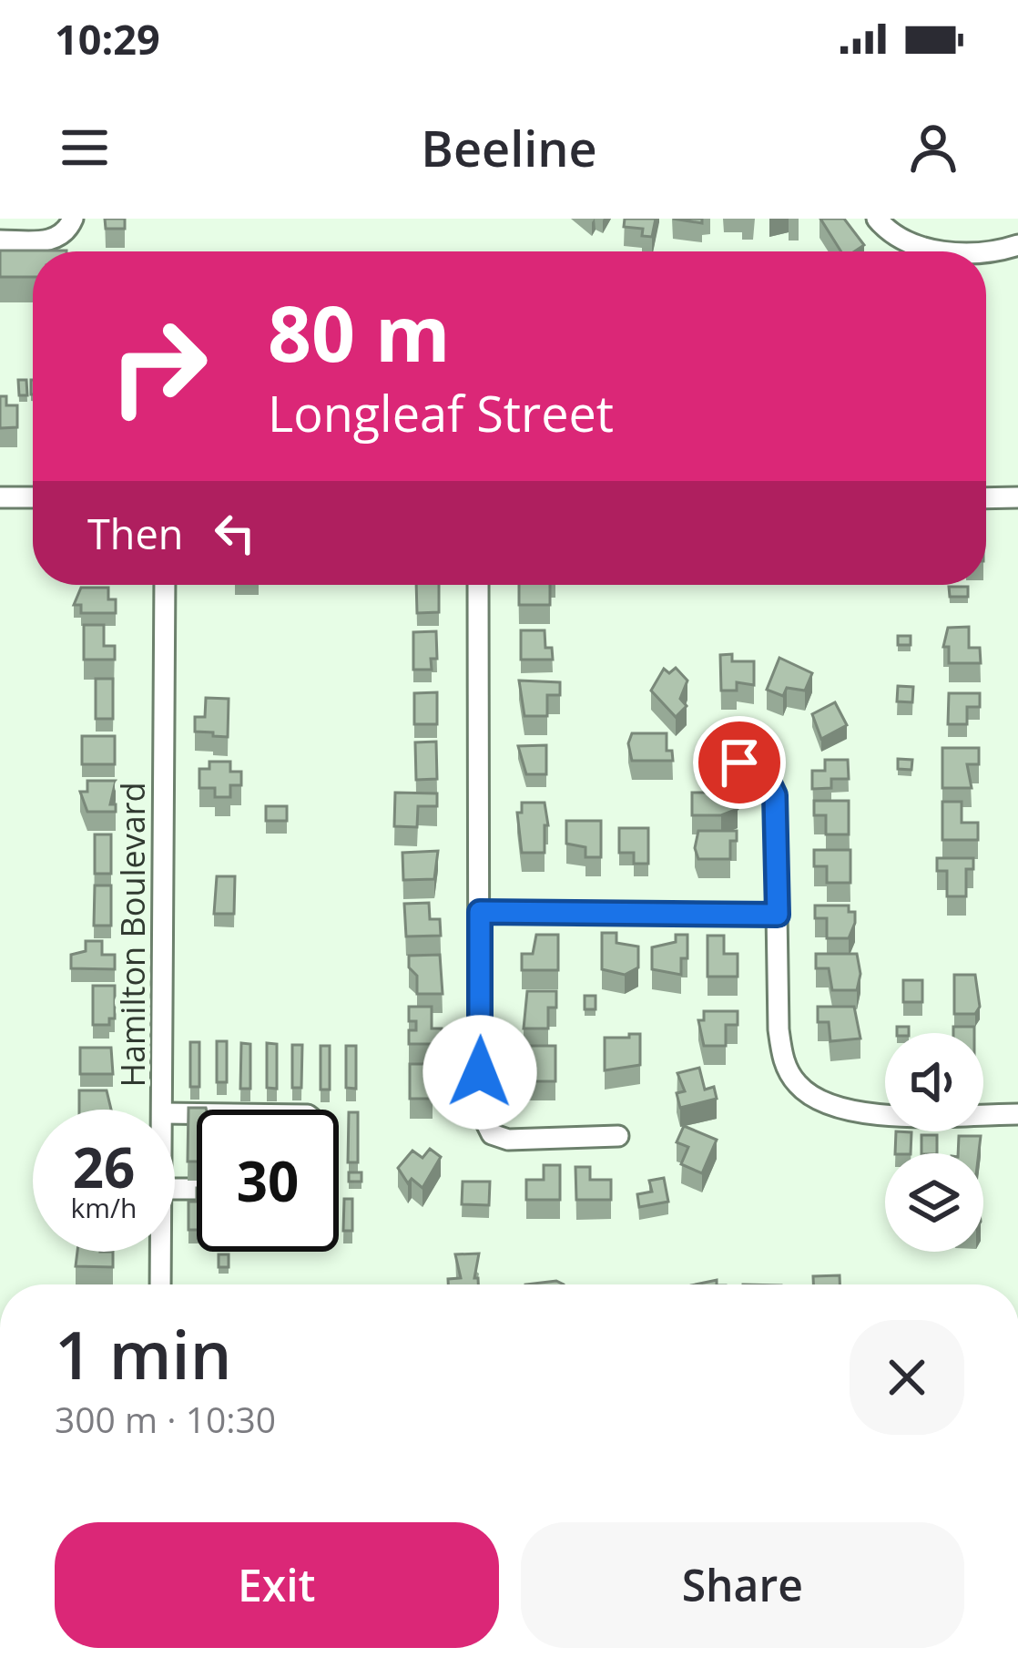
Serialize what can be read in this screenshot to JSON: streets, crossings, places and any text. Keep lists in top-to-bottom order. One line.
{"streets":{"street":["Hamilton Boulevard"]},"page":{"status":"10:29","header":"Beeline","turn":["80 m","Longleaf Street"],"then":"Then","speed":"26 km/h","limit":"30","heading":["1 min","300 m · 10:30"],"buttons":["Exit","Share"]}}
